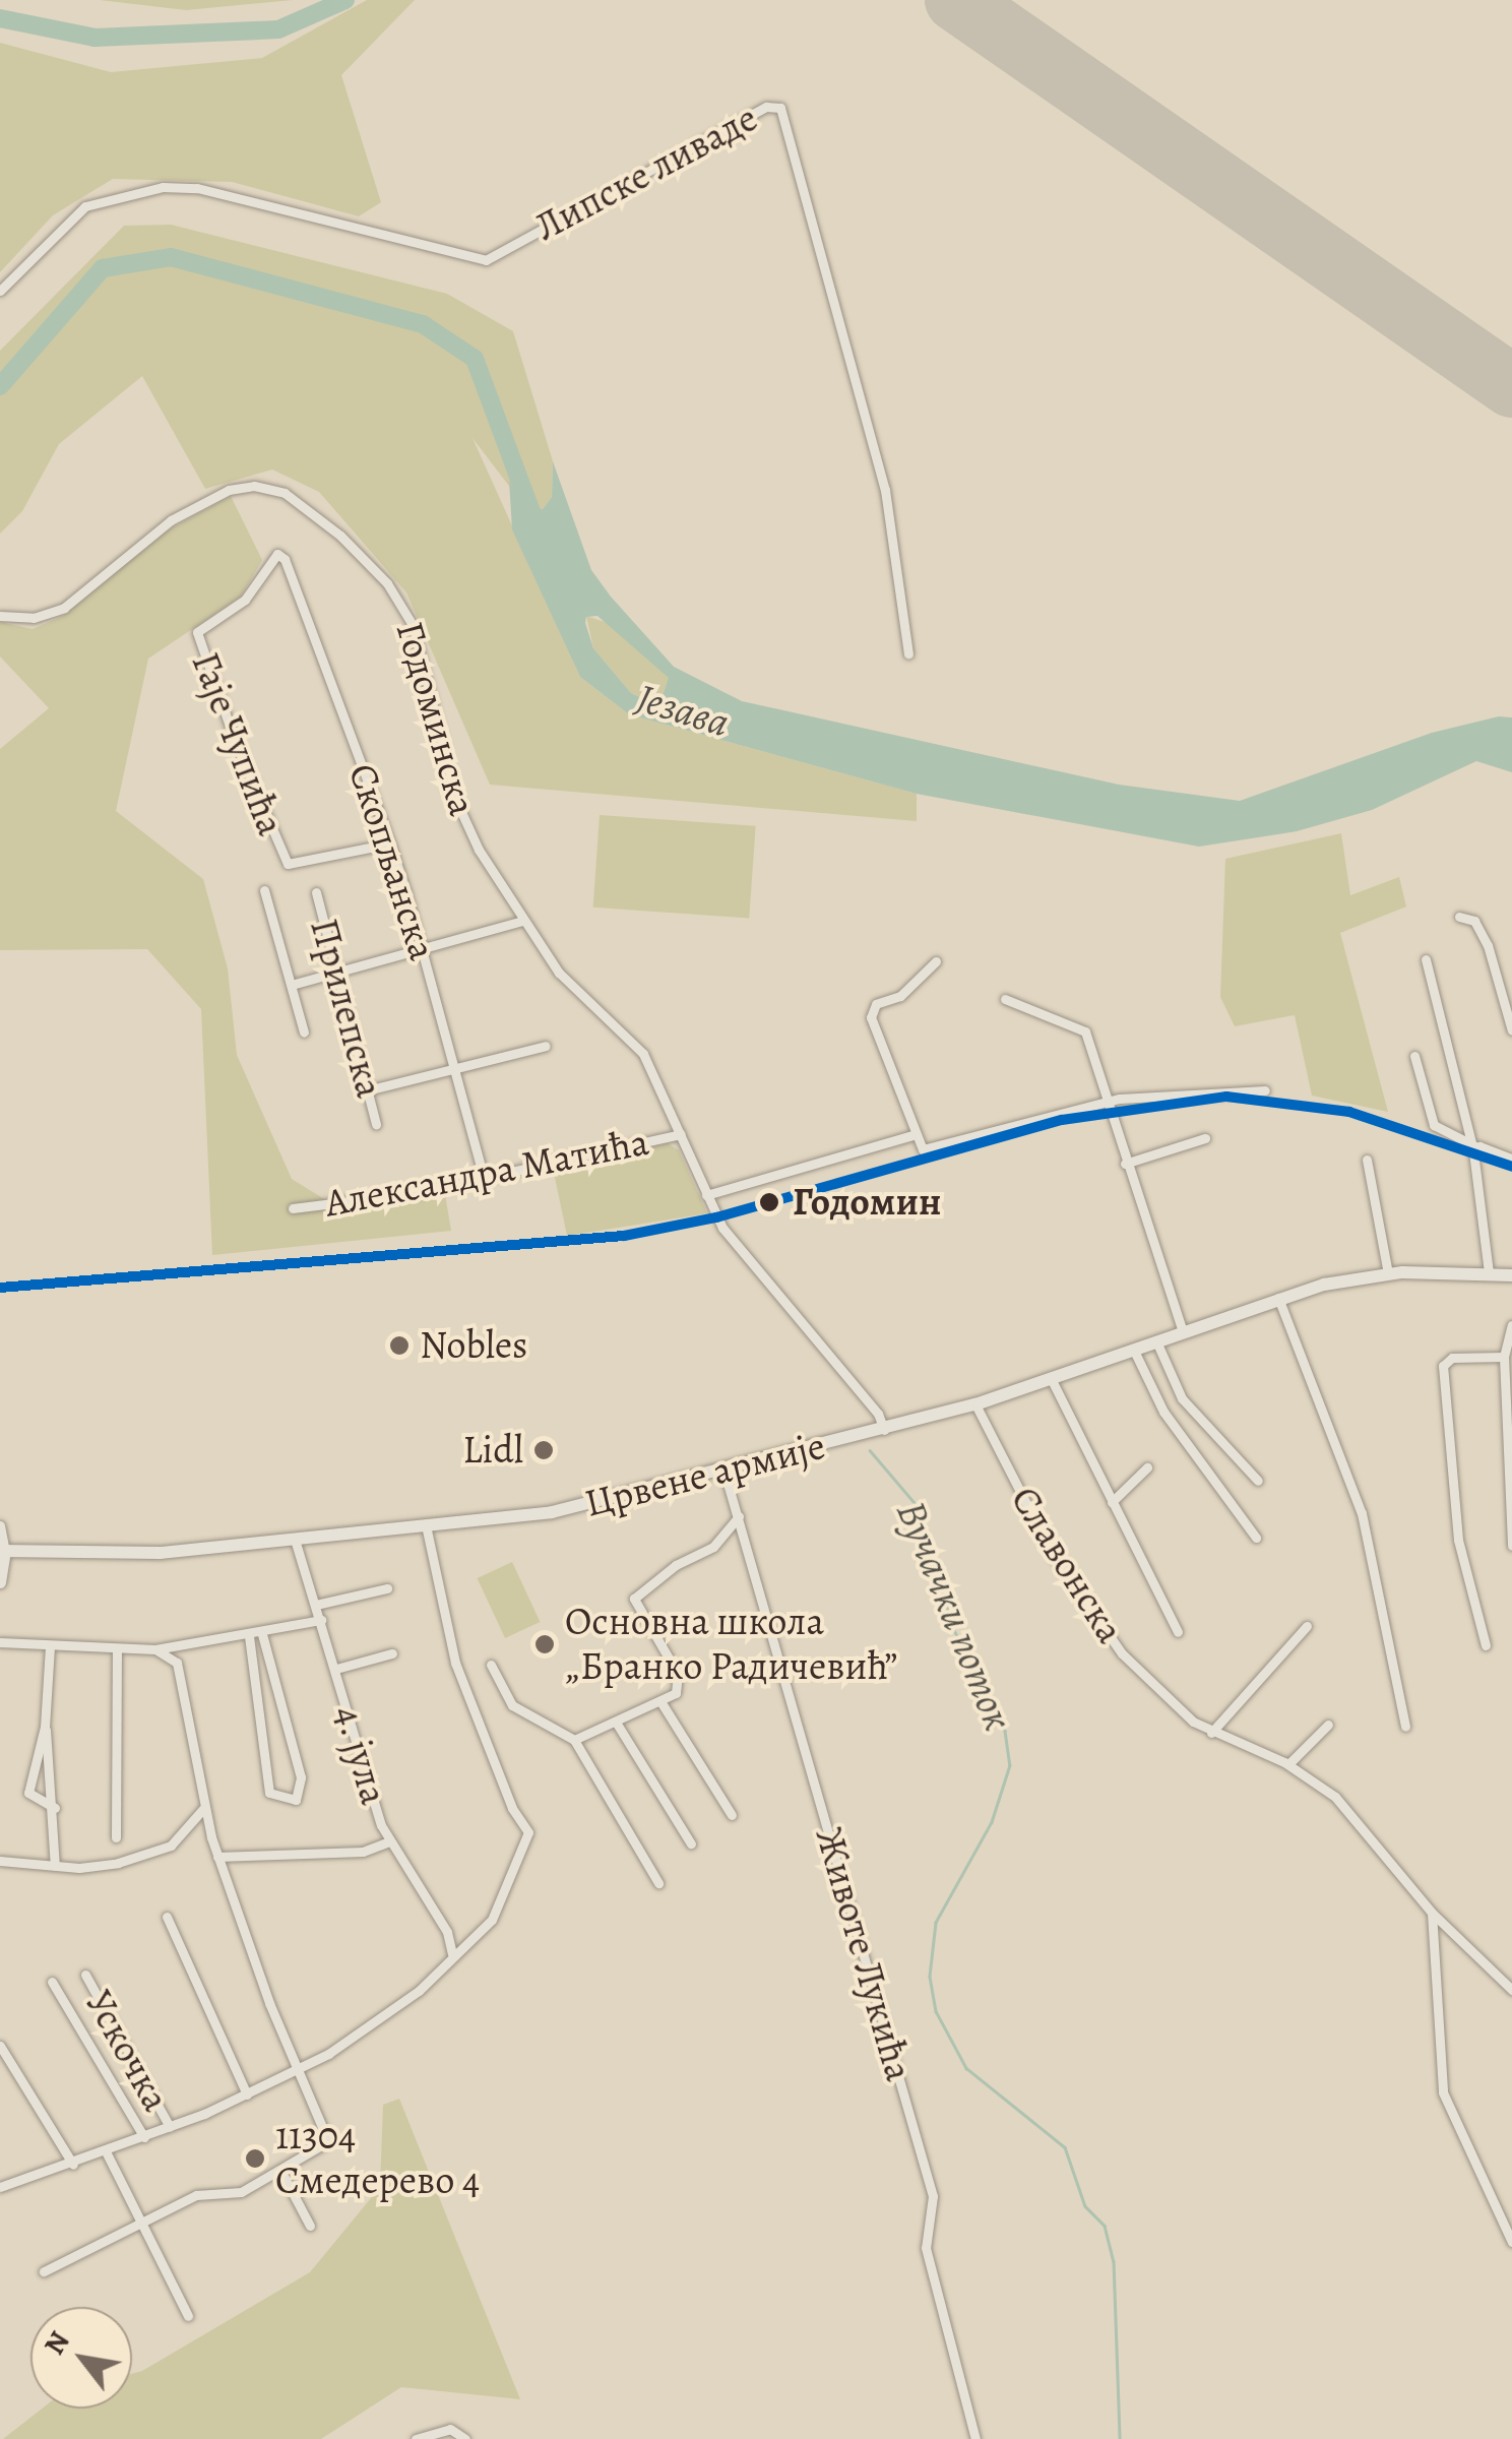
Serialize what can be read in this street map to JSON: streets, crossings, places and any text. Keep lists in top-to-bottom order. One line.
{"streets":{"main road":["Црвене армије"],"street":["Липске ливаде","Годоминска","Гаје Чупића","Скопљанска","Прилепска","Александра Матића","Славонска","4. јула","Животе Лукића","Ускочка"]},"crossings":[["Годоминска","Александра Матића"],["Годоминска","Црвене армије"],["Гаје Чупића","Скопљанска"],["Скопљанска","Александра Матића"],["Црвене армије","Славонска"],["Црвене армије","4. јула"],["Црвене армије","Животе Лукића"]],"water":["Језава","Вучачки поток"],"places":["Годомин","Nobles","Lidl","Основна школа „Бранко Радичевић”","11304 Смедерево 4"],"north":"top left"}
